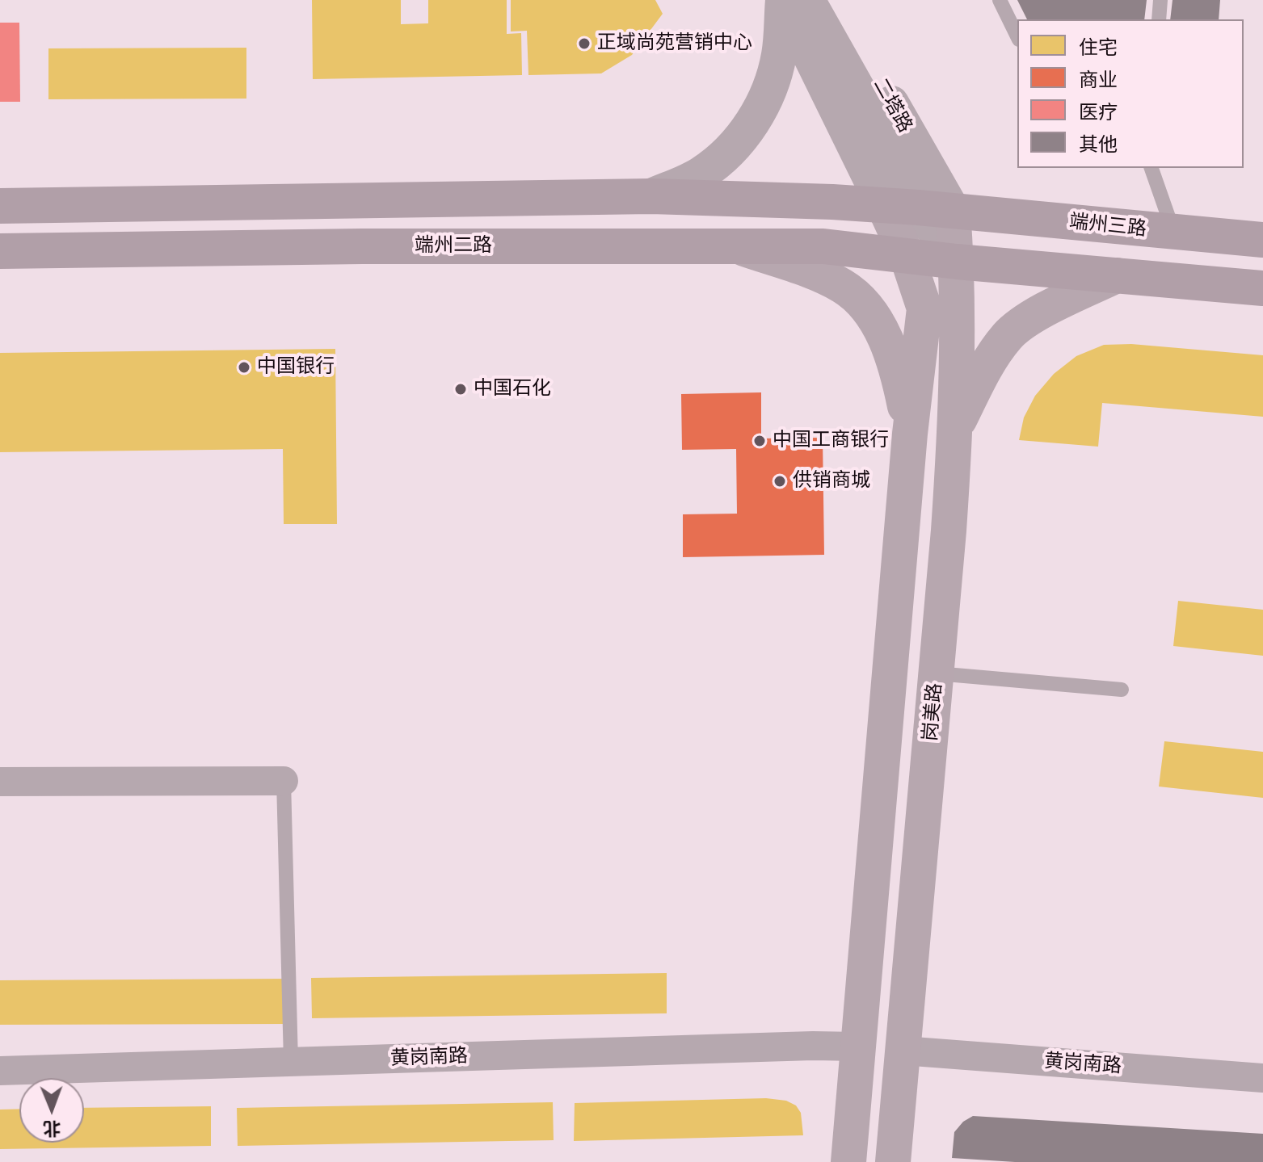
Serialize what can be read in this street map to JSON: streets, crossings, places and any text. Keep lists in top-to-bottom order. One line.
{"streets":{"main road":["端州三路","端州二路","岗美路"],"street":["二塔路","黄岗南路"]},"crossings":[["二塔路","端州三路"],["二塔路","岗美路"],["端州三路","岗美路"],["端州二路","岗美路"],["岗美路","黄岗南路"]],"places":["正域尚苑营销中心","中国银行","中国石化","中国工商银行","供销商城"],"legend":["住宅","商业","医疗","其他"],"north":"bottom"}
